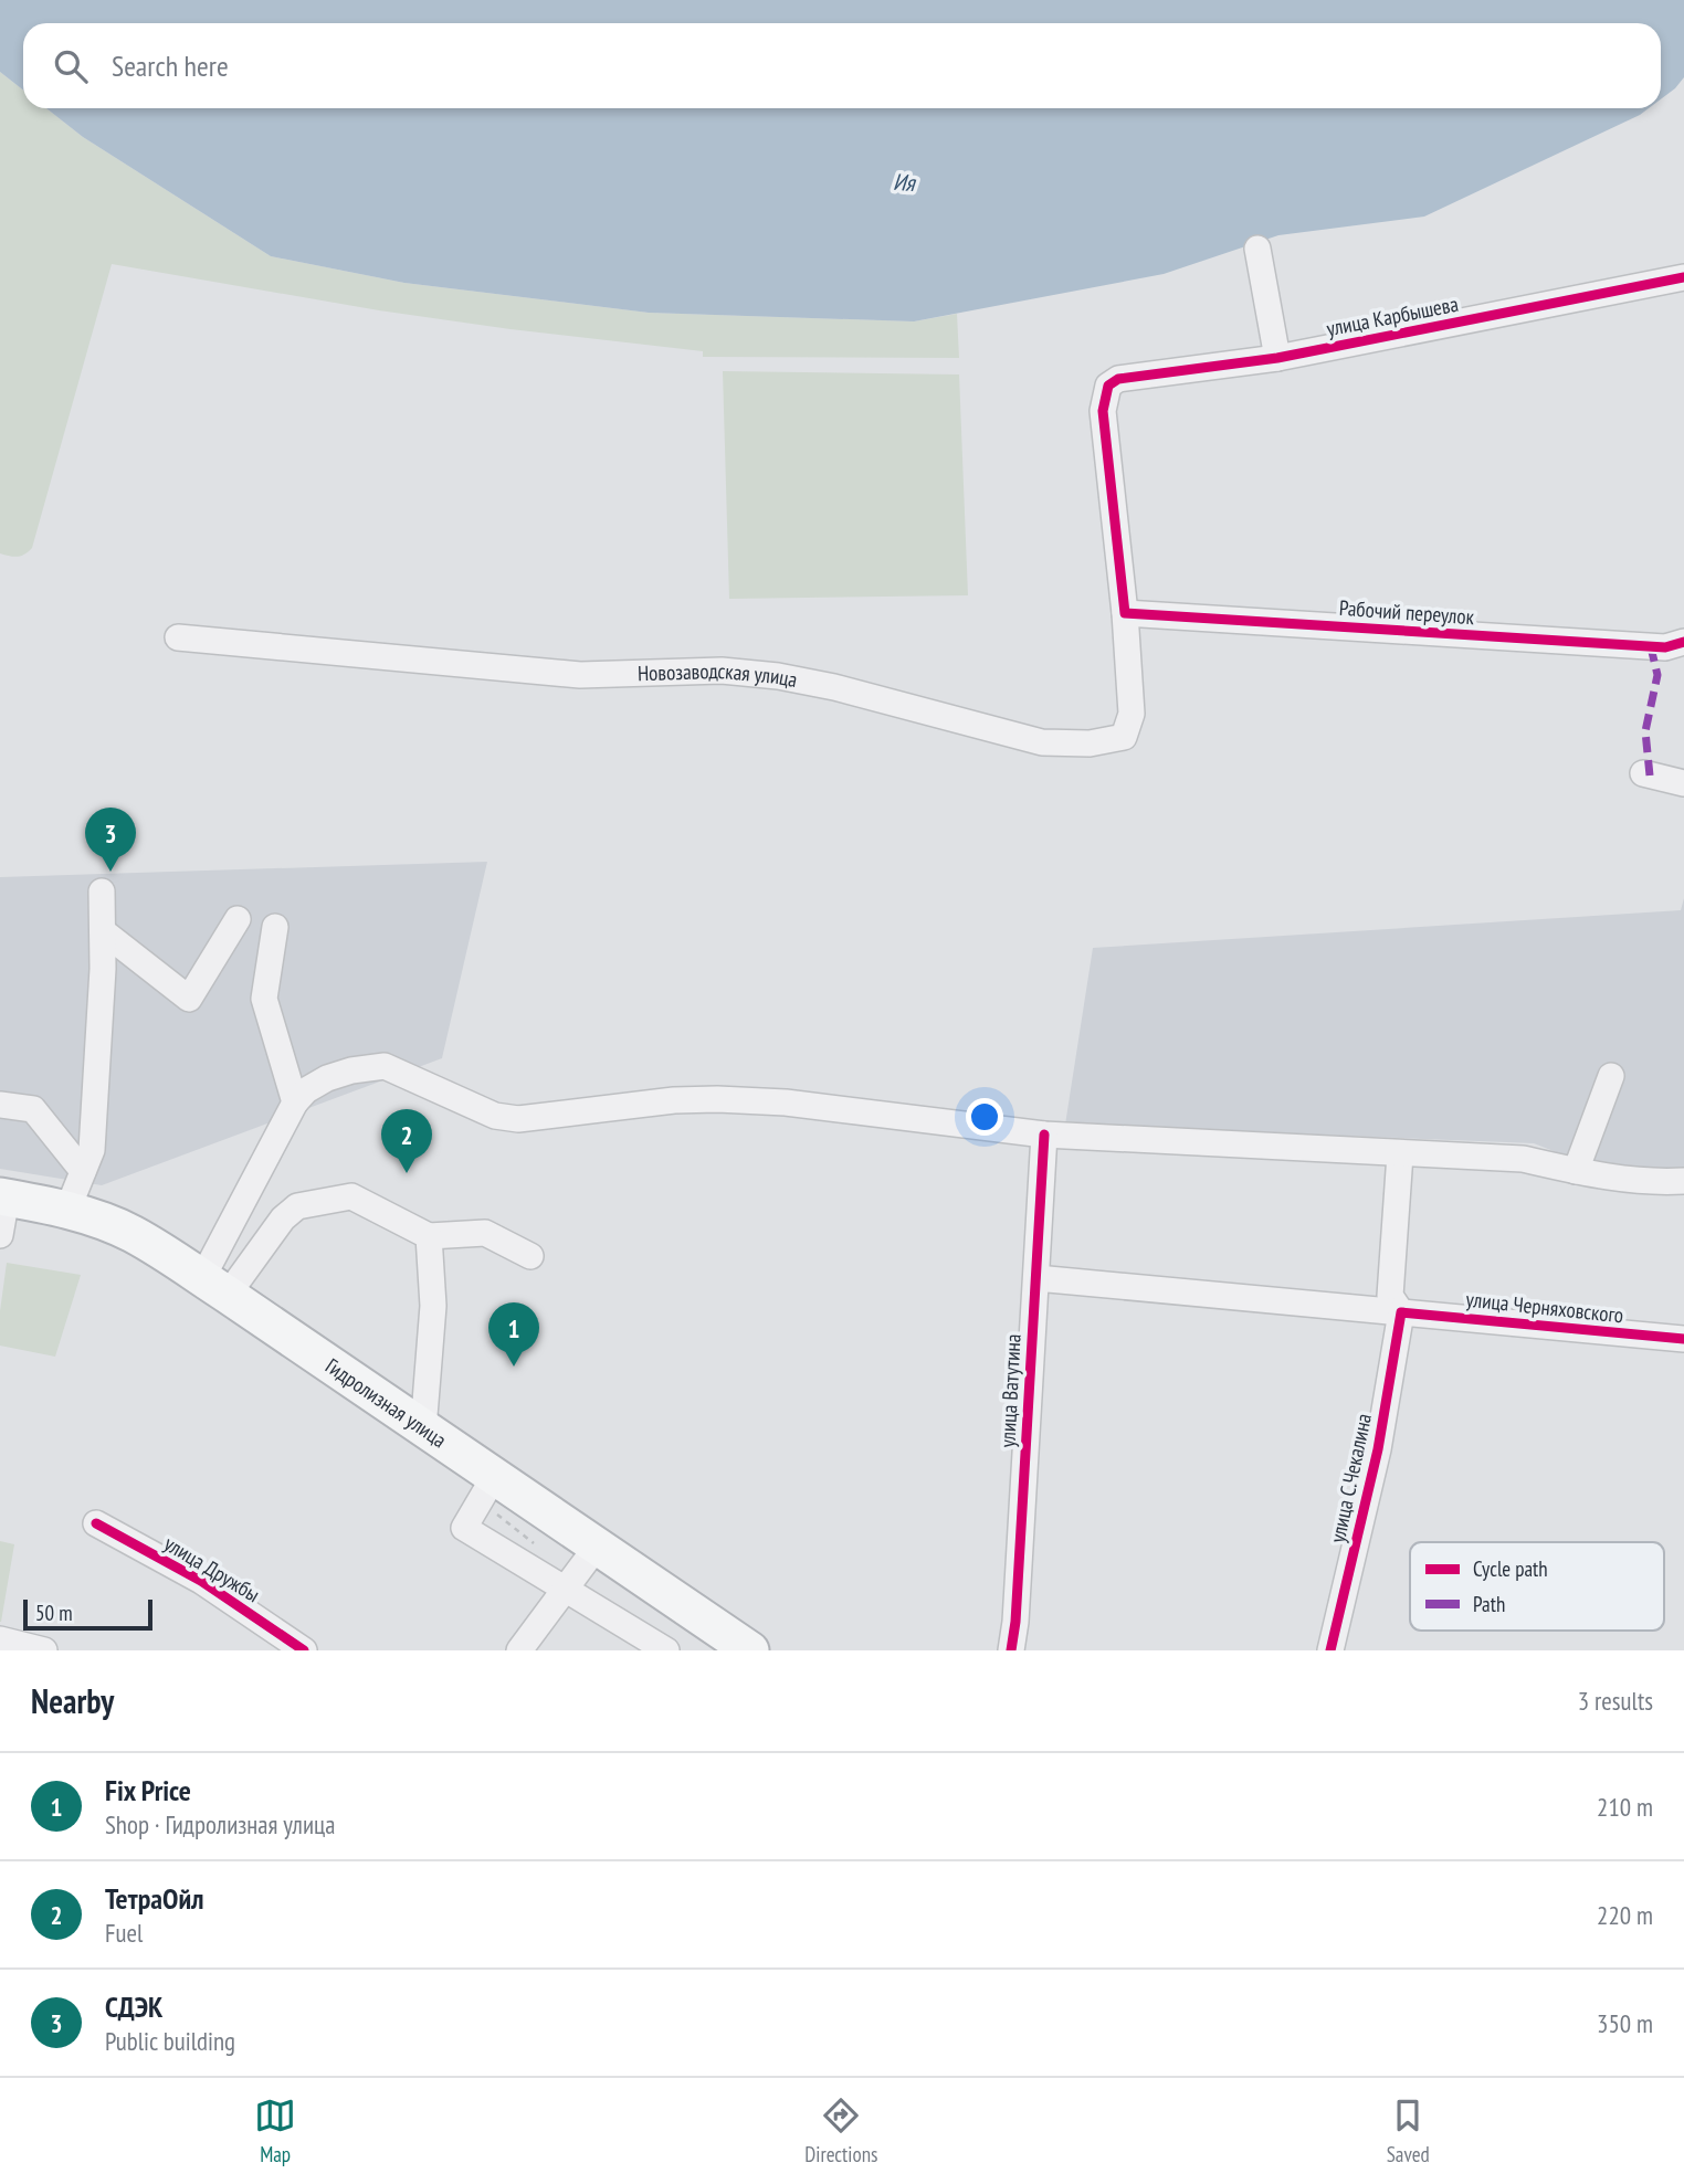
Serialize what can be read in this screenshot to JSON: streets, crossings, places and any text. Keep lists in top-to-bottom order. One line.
{"streets":{"highway":["Гидролизная улица"],"street":["улица Карбышева","Рабочий переулок","Новозаводская улица","улица Черняховского","улица Ватутина","улица С.Чекалина","улица Дружбы"]},"crossings":[["улица Карбышева","Рабочий переулок"],["улица Карбышева","Новозаводская улица"],["Рабочий переулок","Новозаводская улица"],["улица Черняховского","улица Ватутина"],["улица Черняховского","улица С.Чекалина"]],"water":["Ия"],"legend":["Cycle path","Path"],"scale_bar":"50 m","page":{"search":"Search here","pins":["3","2","1"],"scale":"50 m","heading":["Nearby","3 results"],"list":[{"mark":"1","name":"Fix Price","note":"Shop · Гидролизная улица","value":"210 m"},{"mark":"2","name":"ТетраОйл","note":"Fuel","value":"220 m"},{"mark":"3","name":"СДЭК","note":"Public building","value":"350 m"}],"nav":["Map","Directions","Saved"]}}
